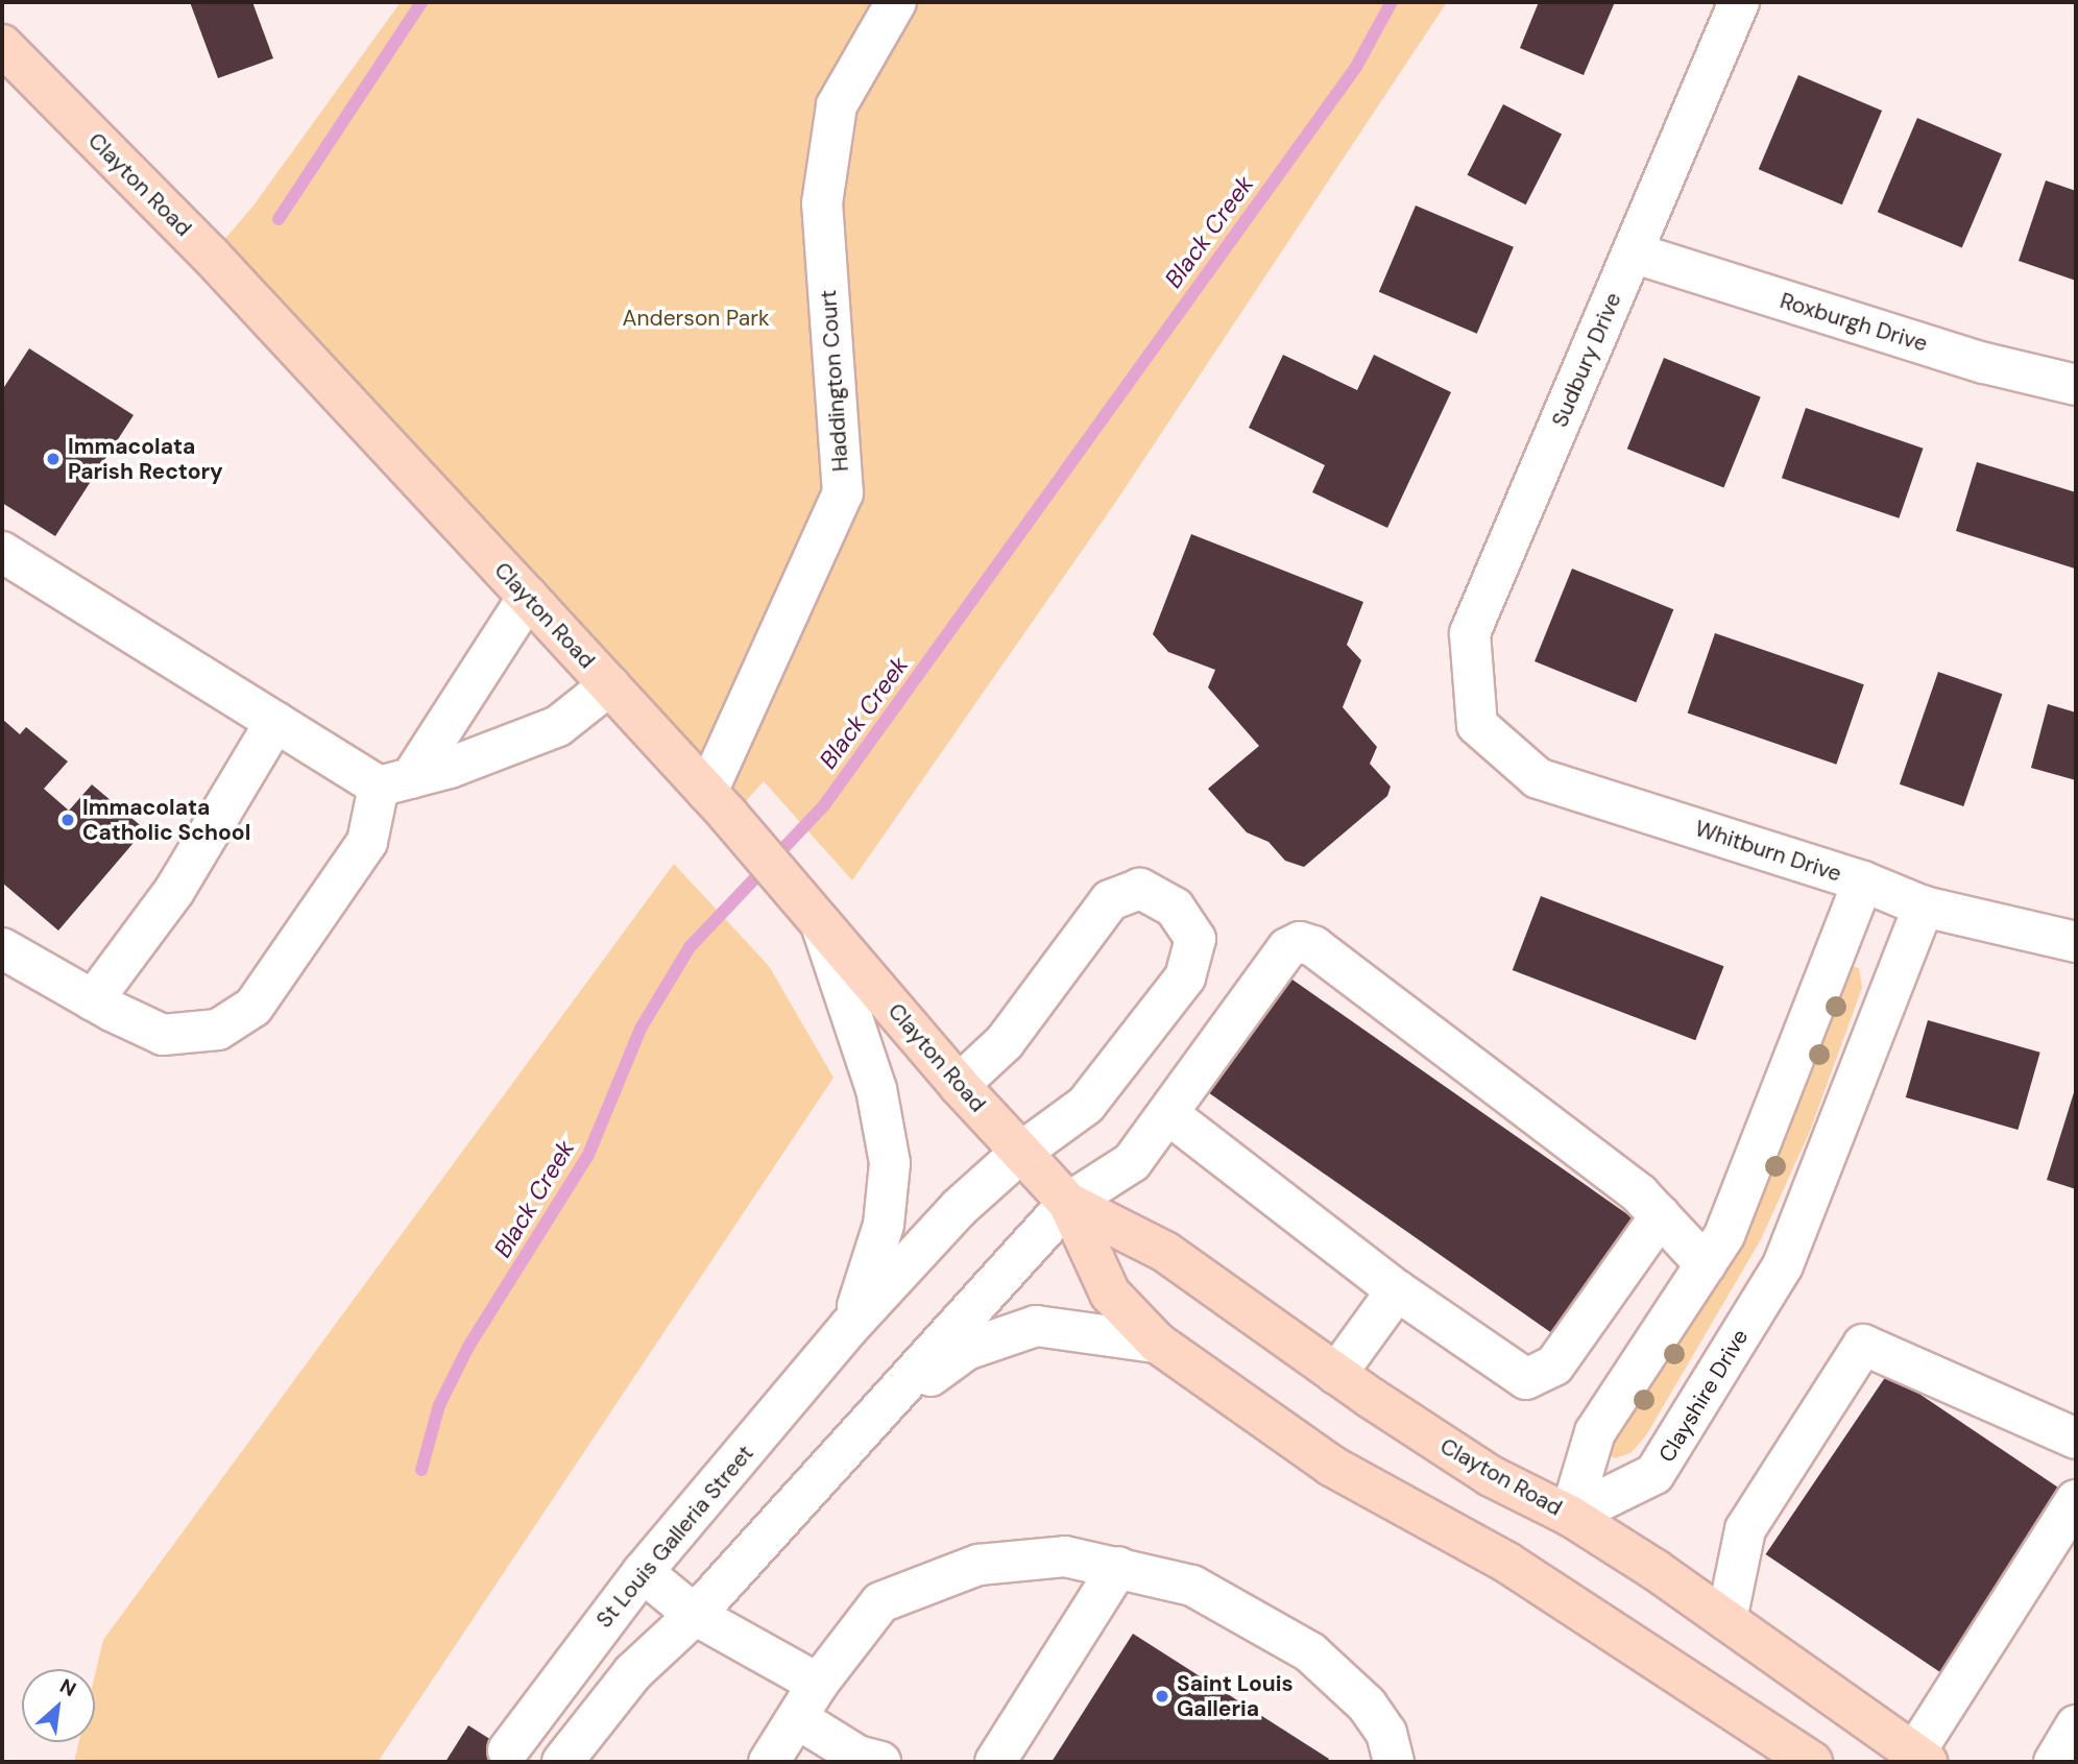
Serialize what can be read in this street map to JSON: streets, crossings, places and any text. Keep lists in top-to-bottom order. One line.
{"streets":{"main road":["Clayton Road"],"street":["Roxburgh Drive","Sudbury Drive","Haddington Court","Whitburn Drive","Clayshire Drive","St Louis Galleria Street"]},"crossings":[["Clayton Road","Haddington Court"],["Clayton Road","Clayshire Drive"],["Clayton Road","St Louis Galleria Street"],["Roxburgh Drive","Sudbury Drive"],["Sudbury Drive","Whitburn Drive"],["Whitburn Drive","Clayshire Drive"]],"water":["Black Creek"],"parks":["Anderson Park"],"places":["Immacolata Parish Rectory","Immacolata Catholic School","Saint Louis Galleria"],"north":"top right"}
